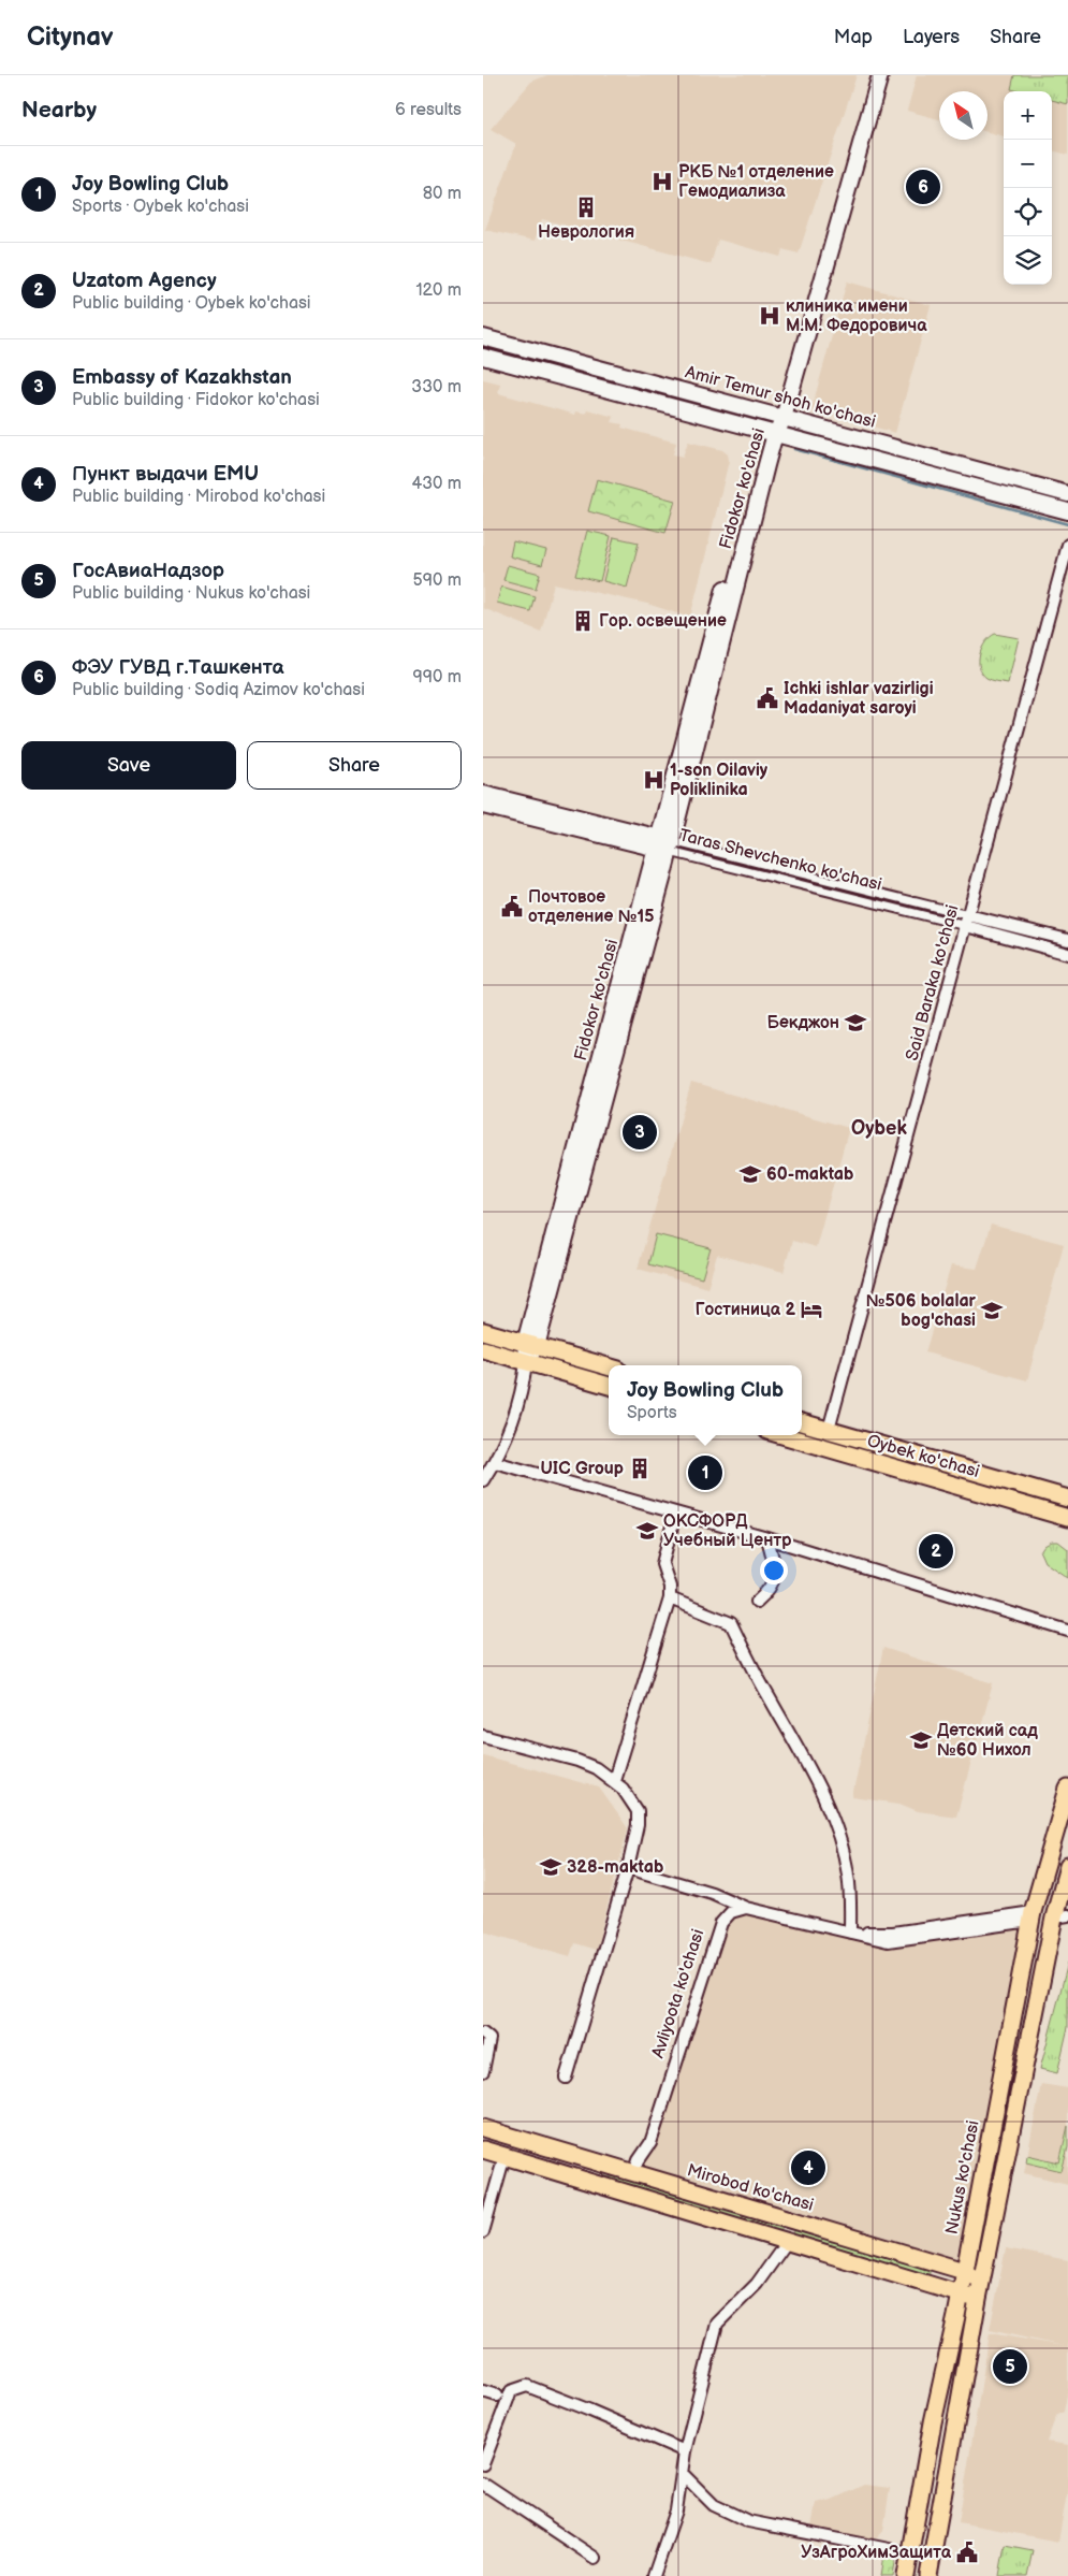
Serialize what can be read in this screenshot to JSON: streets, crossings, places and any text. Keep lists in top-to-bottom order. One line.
{"streets":{"main road":["Amir Temur shoh ko'chasi","Fidokor ko'chasi","Taras Shevchenko ko'chasi","Oybek ko'chasi","Nukus ko'chasi","Mirobod ko'chasi"],"street":["Said Baraka ko'chasi","Avliyoota ko'chasi"]},"crossings":[["Amir Temur shoh ko'chasi","Fidokor ko'chasi"],["Fidokor ko'chasi","Taras Shevchenko ko'chasi"],["Taras Shevchenko ko'chasi","Said Baraka ko'chasi"],["Said Baraka ko'chasi","Oybek ko'chasi"],["Avliyoota ko'chasi","Mirobod ko'chasi"],["Nukus ko'chasi","Mirobod ko'chasi"]],"districts":["Oybek"],"places":{"hospital":["РКБ №1 отделение Гемодиализа","клиника имени М.М. Федоровича","1-son Oilaviy Poliklinika"],"building":["Неврология","Гор. освещение","UIC Group"],"public building":["Ichki ishlar vazirligi Madaniyat saroyi","Почтовое отделение №15","УзАгроХимЗащита"],"school or university":["Бекджон","60-maktab","№506 bolalar bog'chasi","ОКСФОРД Учебный Центр","Детский сад №60 Нихол","328-maktab"],"hotel":["Гостиница 2"]},"north":"top left","page":{"header":"Citynav","nav":["Map","Layers","Share"],"heading":["Nearby","6 results"],"map_buttons":["+","−"],"list":[{"mark":"1","name":"Joy Bowling Club","note":"Sports · Oybek ko'chasi","value":"80 m"},{"mark":"2","name":"Uzatom Agency","note":"Public building · Oybek ko'chasi","value":"120 m"},{"mark":"3","name":"Embassy of Kazakhstan","note":"Public building · Fidokor ko'chasi","value":"330 m"},{"mark":"4","name":"Пункт выдачи EMU","note":"Public building · Mirobod ko'chasi","value":"430 m"},{"mark":"5","name":"ГосАвиаНадзор","note":"Public building · Nukus ko'chasi","value":"590 m"},{"mark":"6","name":"ФЭУ ГУВД г.Ташкента","note":"Public building · Sodiq Azimov ko'chasi","value":"990 m"}],"pins":["6","3","1","2","4","5"],"buttons":["Save","Share"],"popup":["Joy Bowling Club","Sports"]}}
